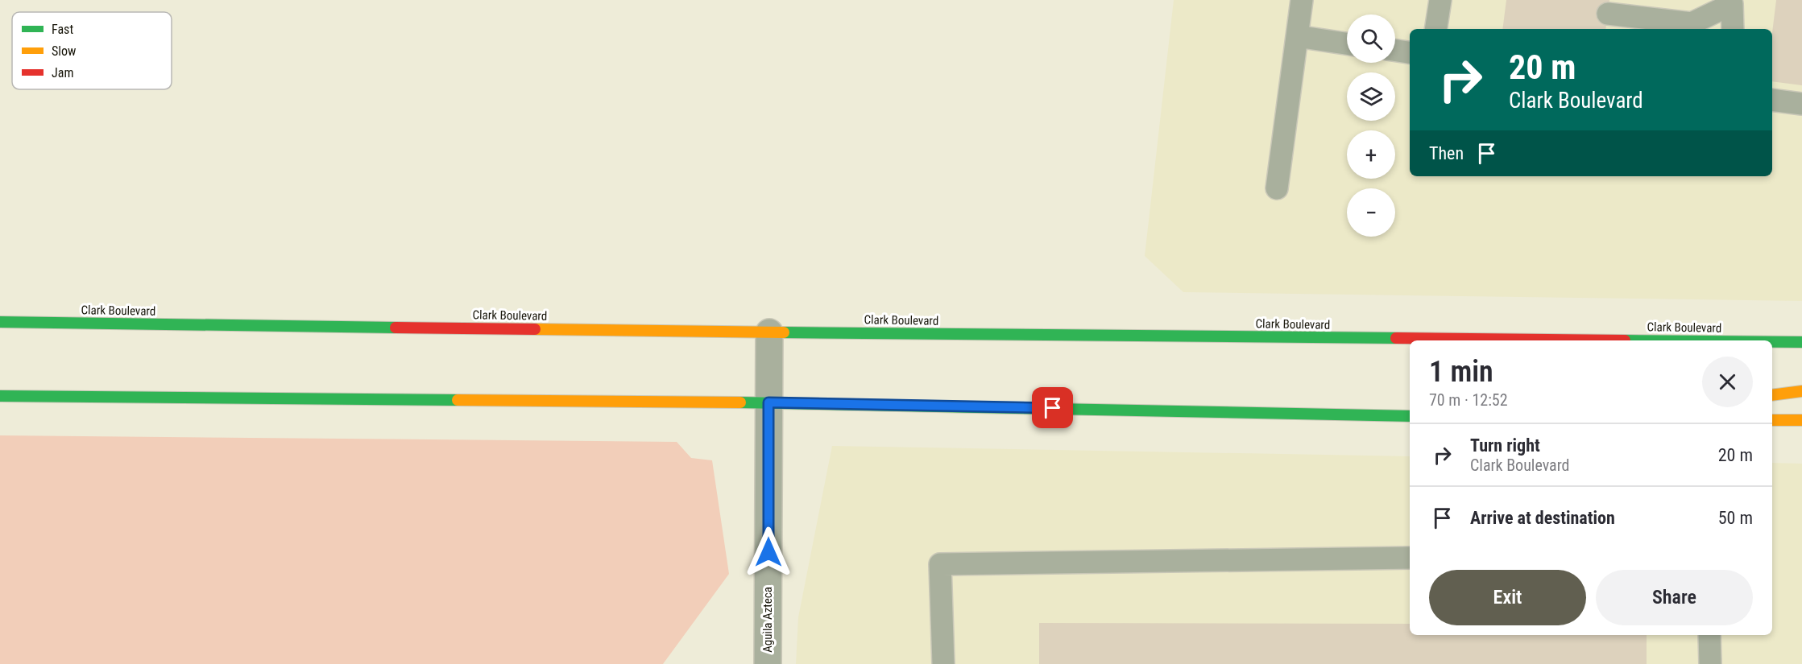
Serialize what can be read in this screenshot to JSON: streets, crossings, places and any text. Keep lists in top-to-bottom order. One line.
{"streets":{"main road":["Clark Boulevard"],"street":["Aguila Azteca"]},"crossings":[["Clark Boulevard","Aguila Azteca"]],"legend":["Fast","Slow","Jam"],"page":{"map_buttons":["+","−"],"turn":["20 m","Clark Boulevard"],"then":"Then","heading":["1 min","70 m · 12:52"],"list":[{"name":"Turn right","note":"Clark Boulevard","value":"20 m"},{"name":"Arrive at destination","value":"50 m"}],"buttons":["Exit","Share"]}}
